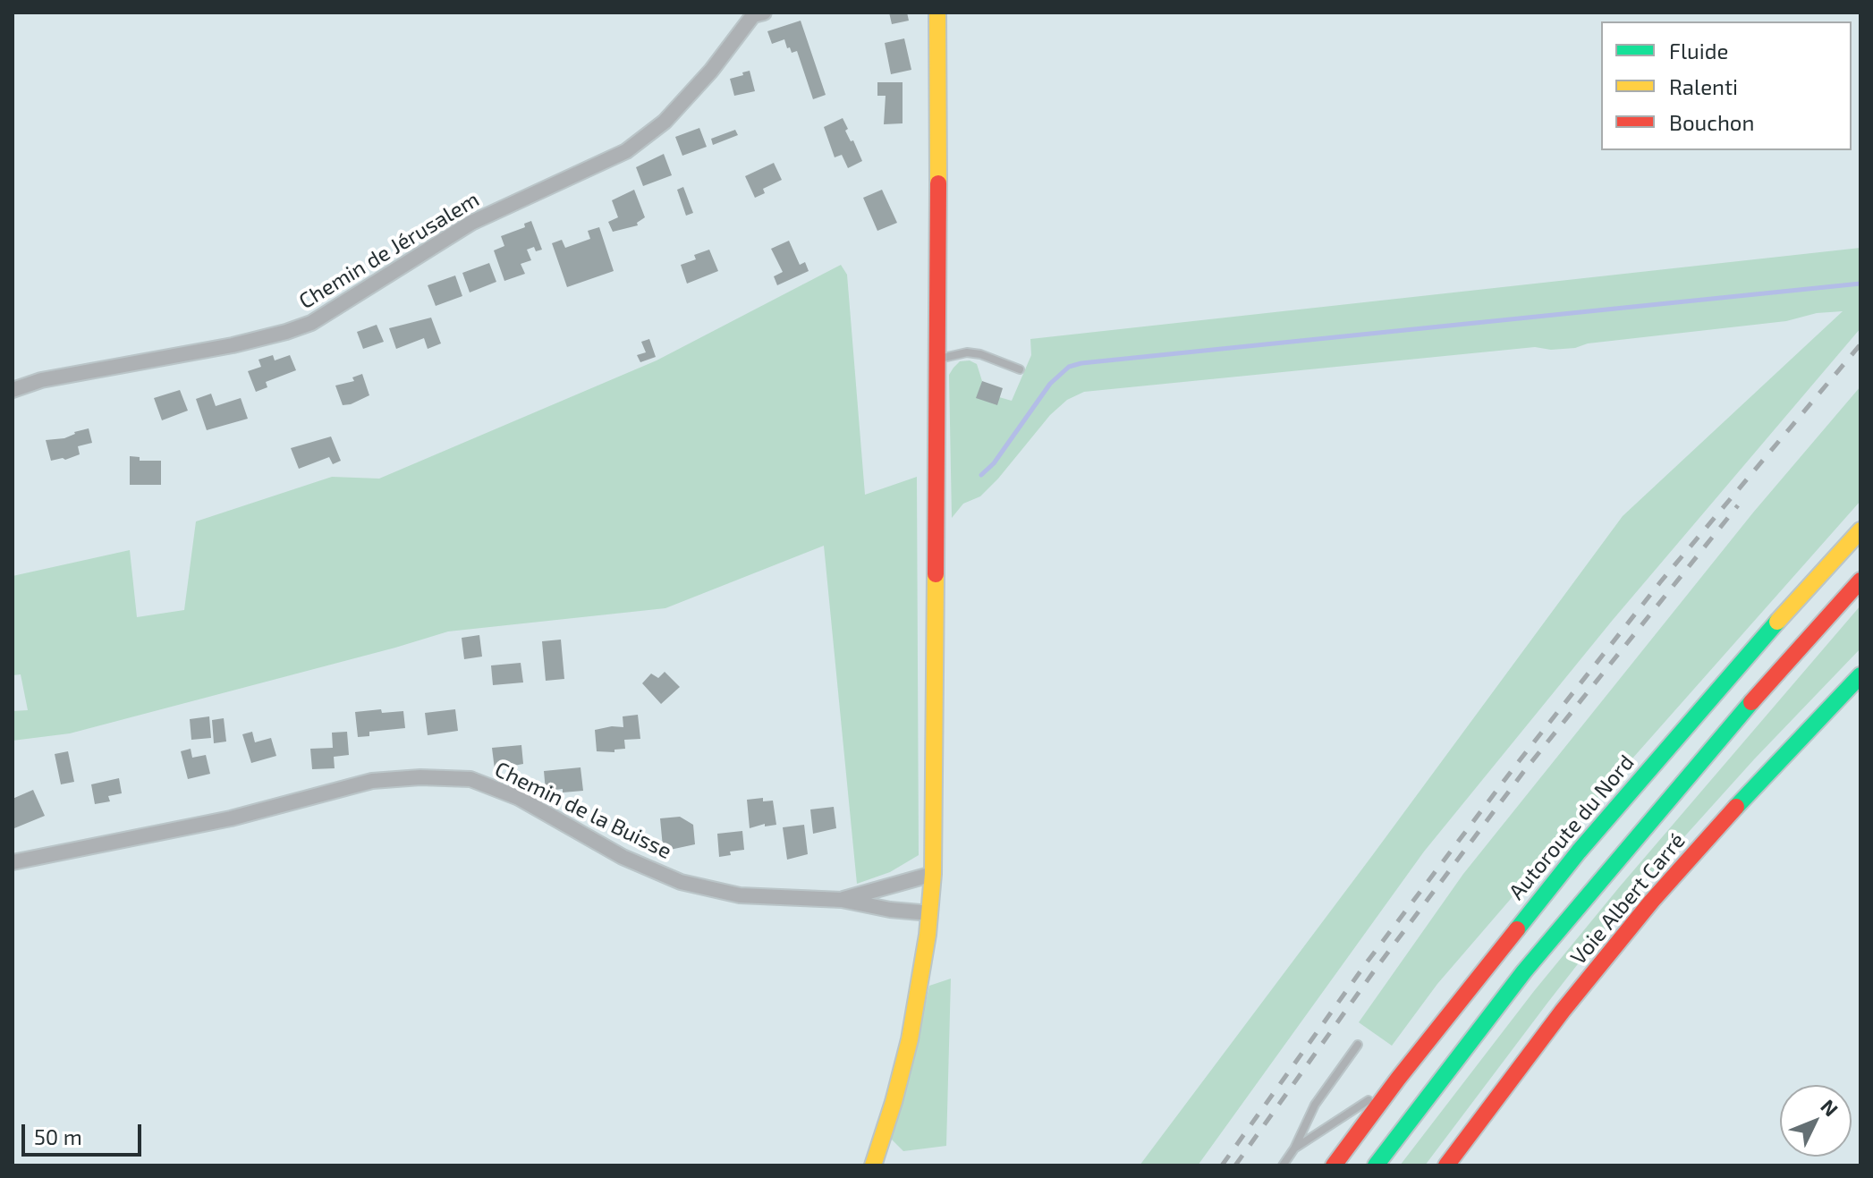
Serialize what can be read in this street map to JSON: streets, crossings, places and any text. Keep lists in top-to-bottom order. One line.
{"streets":{"main road":["Autoroute du Nord","Voie Albert Carré"],"street":["Chemin de Jérusalem","Chemin de la Buisse"]},"legend":["Fluide","Ralenti","Bouchon"],"scale_bar":"50 m","north":"top right"}
